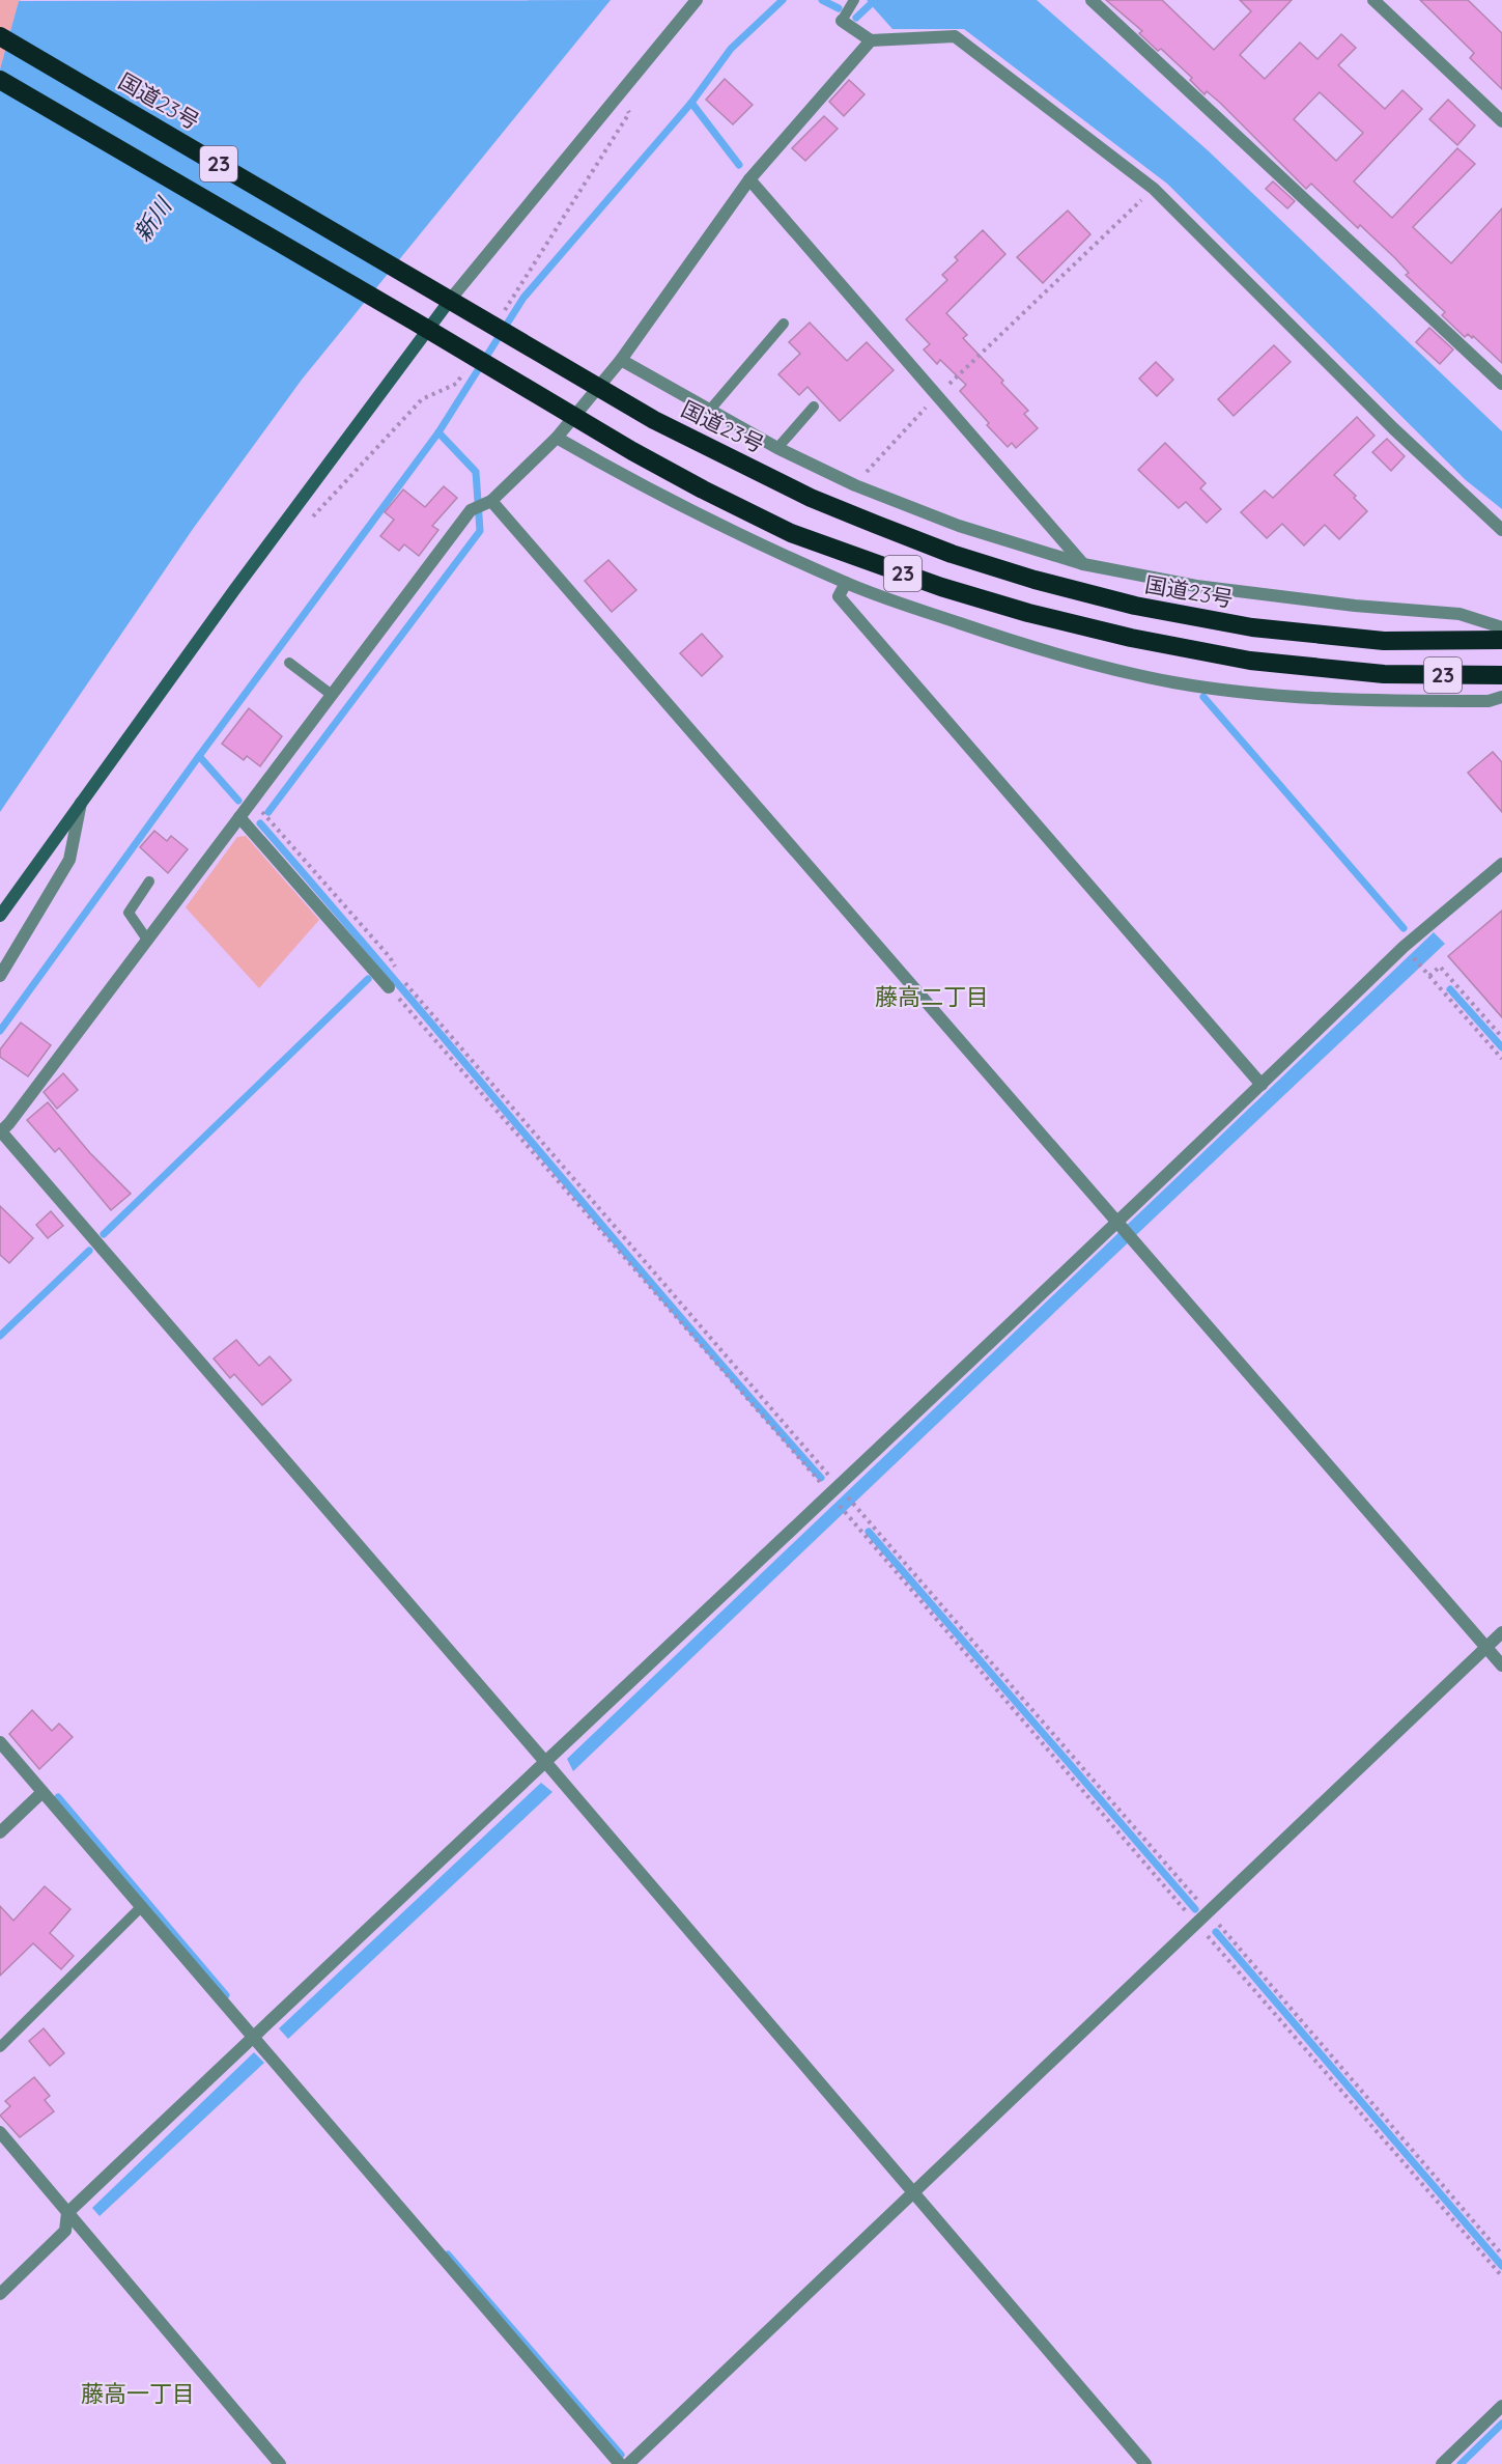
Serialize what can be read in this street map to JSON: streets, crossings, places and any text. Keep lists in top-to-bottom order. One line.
{"streets":{"highway":["国道23号","23"]},"districts":["藤高二丁目","藤高一丁目"],"water":["新川"]}
